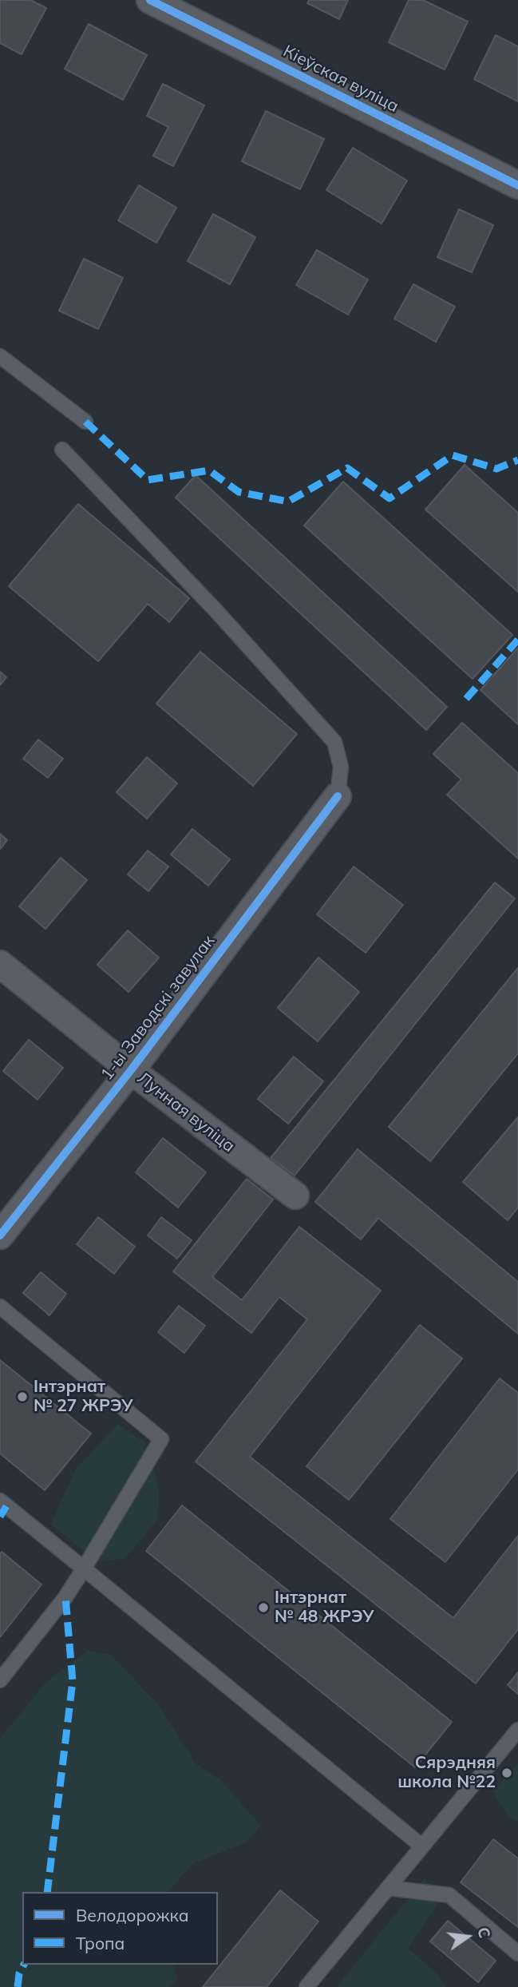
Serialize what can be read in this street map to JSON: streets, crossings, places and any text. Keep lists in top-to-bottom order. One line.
{"streets":{"street":["Кіеўская вуліца","1-ы Заводскі завулак","Лунная вуліца"]},"crossings":[["1-ы Заводскі завулак","Лунная вуліца"]],"places":["Інтэрнат № 27 ЖРЭУ","Інтэрнат № 48 ЖРЭУ","Сярэдняя школа №22"],"legend":["Велодорожка","Тропа"],"north":"right"}
